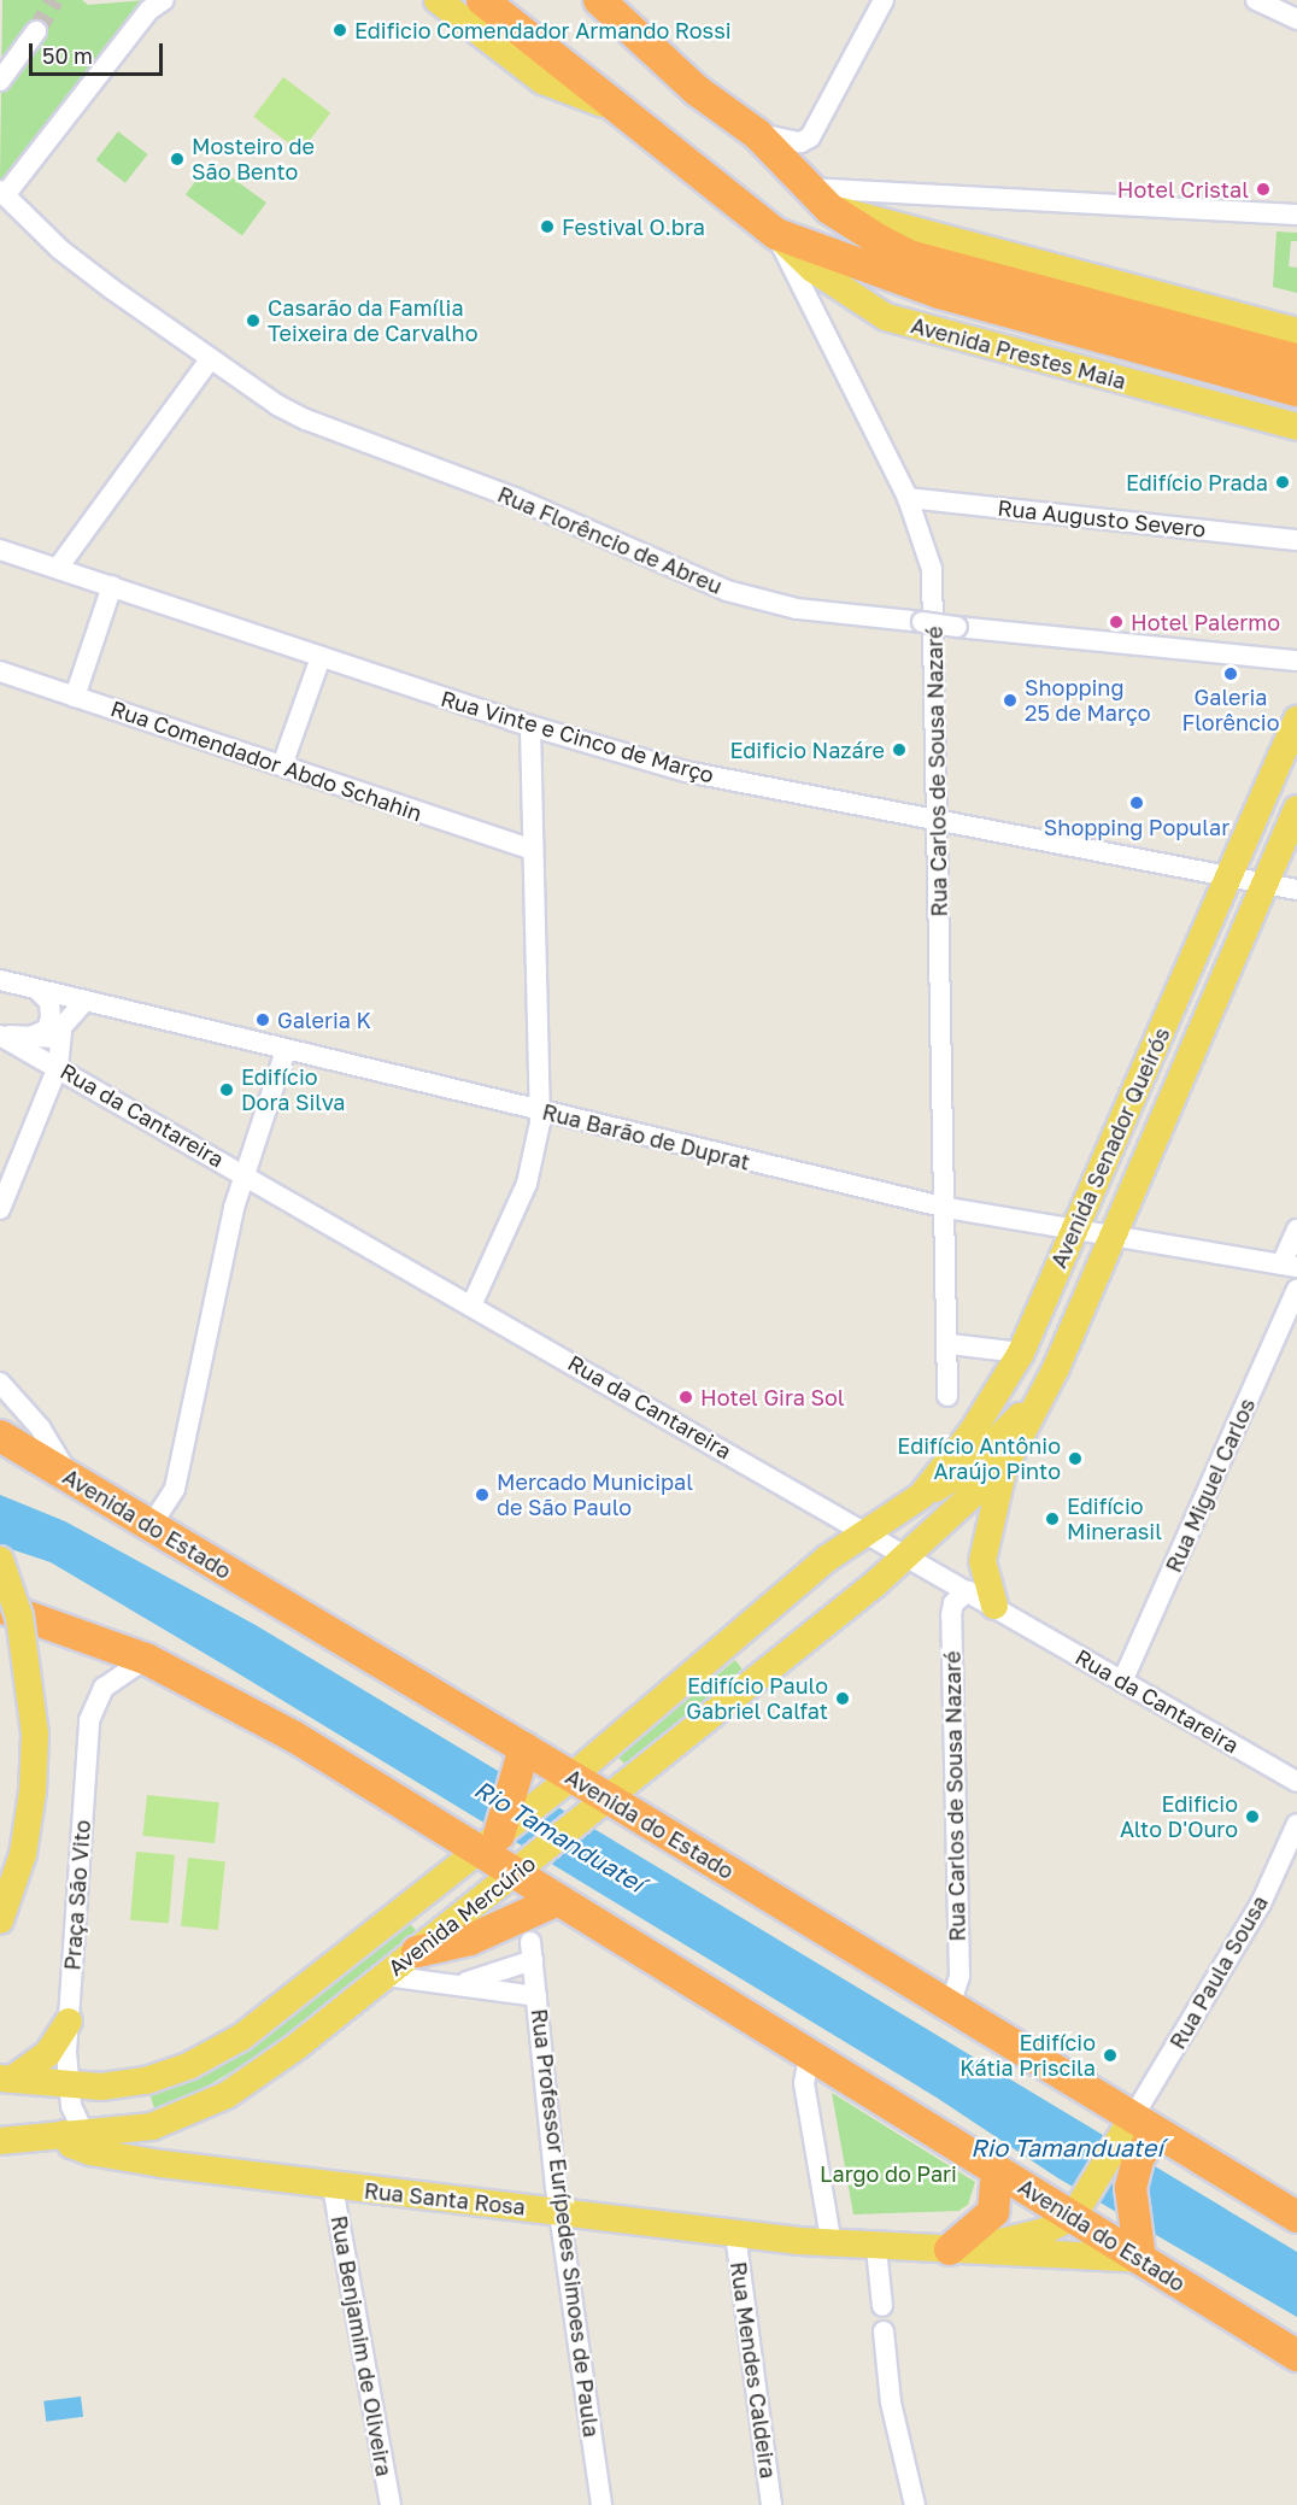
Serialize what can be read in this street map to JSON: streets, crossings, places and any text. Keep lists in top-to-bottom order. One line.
{"streets":{"highway":["Avenida Prestes Maia","Avenida do Estado"],"main road":["Avenida Senador Queirós","Avenida Mercúrio","Rua Santa Rosa"],"street":["Rua Augusto Severo","Rua Florêncio de Abreu","Rua Vinte e Cinco de Março","Rua Comendador Abdo Schahin","Rua Carlos de Sousa Nazaré","Rua da Cantareira","Rua Barão de Duprat","Rua Miguel Carlos","Praça São Vito","Rua Paula Sousa","Rua Professor Eurípedes Simoes de Paula","Rua Benjamim de Oliveira","Rua Mendes Caldeira"]},"crossings":[["Avenida Prestes Maia","Rua Carlos de Sousa Nazaré"],["Rua Augusto Severo","Rua Carlos de Sousa Nazaré"],["Rua Vinte e Cinco de Março","Rua Carlos de Sousa Nazaré"],["Rua Vinte e Cinco de Março","Avenida Senador Queirós"],["Rua Carlos de Sousa Nazaré","Rua da Cantareira"],["Rua Carlos de Sousa Nazaré","Rua Barão de Duprat"],["Rua Carlos de Sousa Nazaré","Avenida do Estado"],["Rua da Cantareira","Avenida Senador Queirós"],["Rua da Cantareira","Rua Miguel Carlos"],["Rua da Cantareira","Avenida Mercúrio"],["Rua Barão de Duprat","Avenida Senador Queirós"],["Avenida Senador Queirós","Avenida Mercúrio"],["Avenida do Estado","Praça São Vito"],["Avenida do Estado","Avenida Mercúrio"],["Avenida do Estado","Rua Paula Sousa"],["Praça São Vito","Avenida Mercúrio"],["Praça São Vito","Rua Santa Rosa"],["Avenida Mercúrio","Rua Santa Rosa"],["Rua Santa Rosa","Rua Professor Eurípedes Simoes de Paula"],["Rua Santa Rosa","Rua Benjamim de Oliveira"],["Rua Santa Rosa","Rua Mendes Caldeira"]],"water":["Rio Tamanduateí"],"parks":["Largo do Pari"],"places":["Edificio Comendador Armando Rossi","Mosteiro de São Bento","Hotel Cristal","Festival O.bra","Casarão da Família Teixeira de Carvalho","Edifício Prada","Hotel Palermo","Galeria Florêncio","Shopping 25 de Março","Edificio Nazáre","Shopping Popular","Galeria K","Edifício Dora Silva","Hotel Gira Sol","Edifício Antônio Araújo Pinto","Mercado Municipal de São Paulo","Edifício Minerasil","Edifício Paulo Gabriel Calfat","Edificio Alto D'Ouro","Edifício Kátia Priscila"],"scale_bar":"50 m"}
